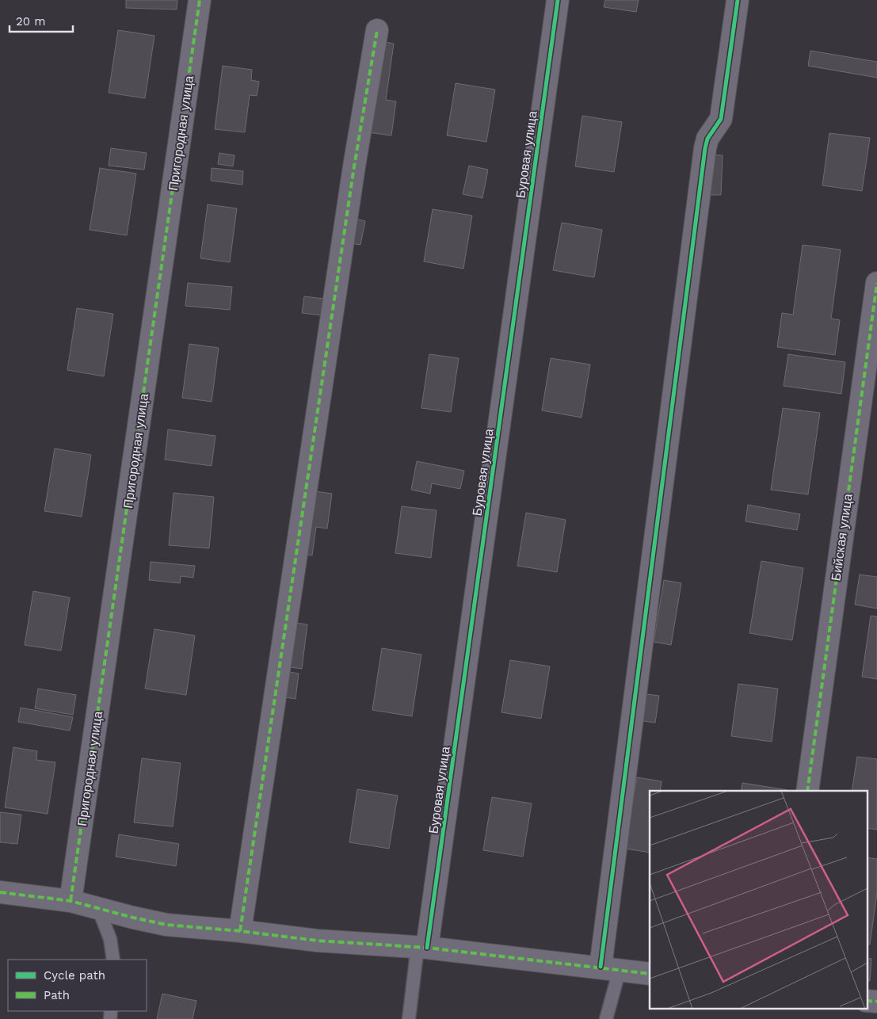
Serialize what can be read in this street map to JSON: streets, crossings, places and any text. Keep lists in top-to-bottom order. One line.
{"streets":{"street":["Пригородная улица","Буровая улица","Бийская улица"]},"legend":["Cycle path","Path"],"scale_bar":"20 m"}
